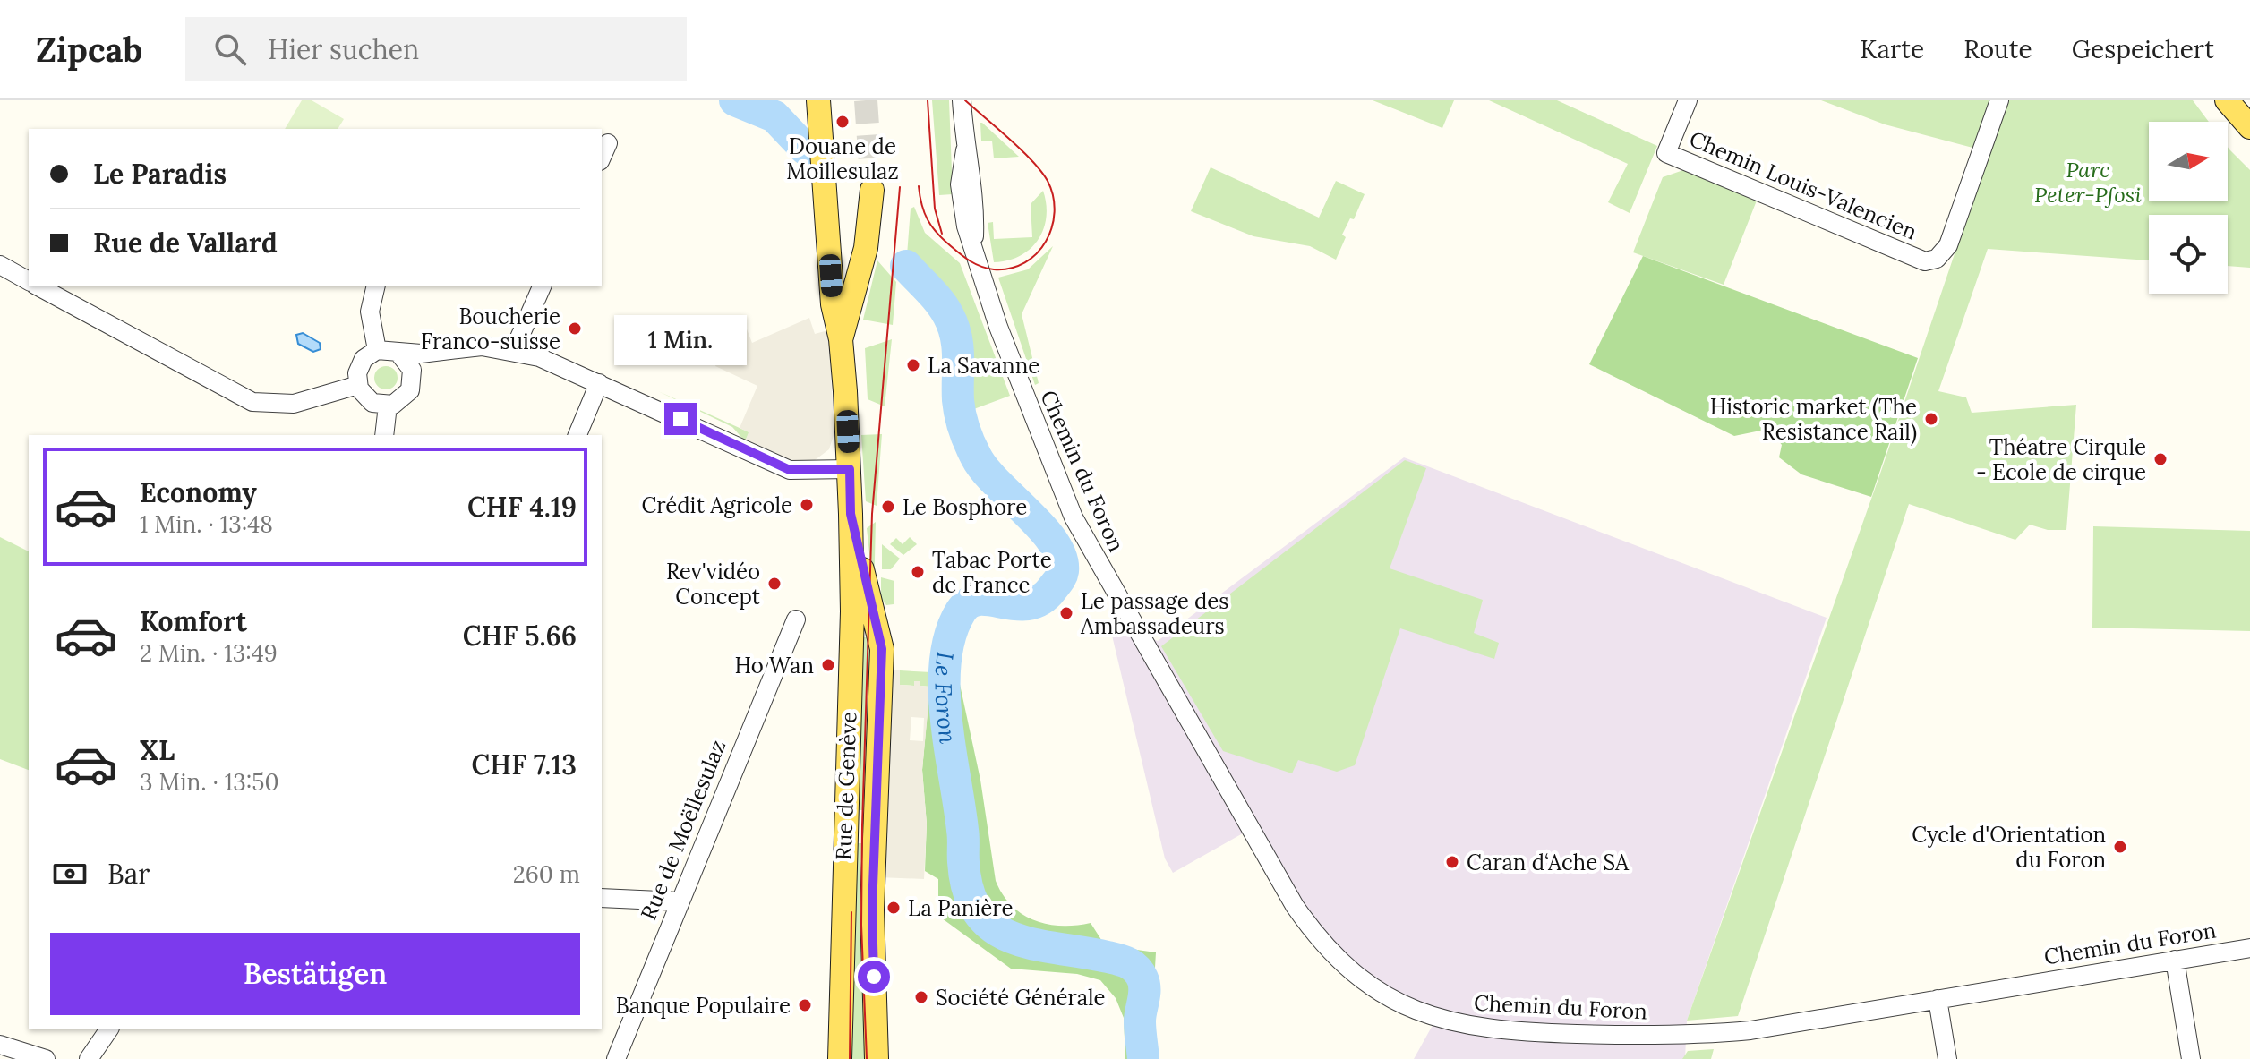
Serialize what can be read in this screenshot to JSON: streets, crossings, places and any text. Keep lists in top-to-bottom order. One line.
{"streets":{"main road":["Rue de Genève"],"street":["Chemin Louis-Valencien","Chemin du Foron","Rue de Moëllesulaz"]},"water":["Le Foron"],"parks":["Parc Peter-Pfosi"],"places":["Douane de Moillesulaz","Boucherie Franco-suisse","La Savanne","Historic market (The Resistance Rail)","Théatre Cirqule - Ecole de cirque","Crédit Agricole","Le Bosphore","Tabac Porte de France","Rev'vidéo Concept","Le passage des Ambassadeurs","Ho Wan","Cycle d'Orientation du Foron","Caran d‘Ache SA","La Panière","Société Générale","Banque Populaire"],"north":"right","page":{"header":"Zipcab","search":"Hier suchen","nav":["Karte","Route","Gespeichert"],"banner":["Le Paradis","Rue de Vallard"],"bubble":"1 Min.","list":[{"name":"Economy","note":"1 Min. · 13:48","value":"CHF 4.19"},{"name":"Komfort","note":"2 Min. · 13:49","value":"CHF 5.66"},{"name":"XL","note":"3 Min. · 13:50","value":"CHF 7.13"}],"pay":["Bar","260 m"],"buttons":"Bestätigen"}}
